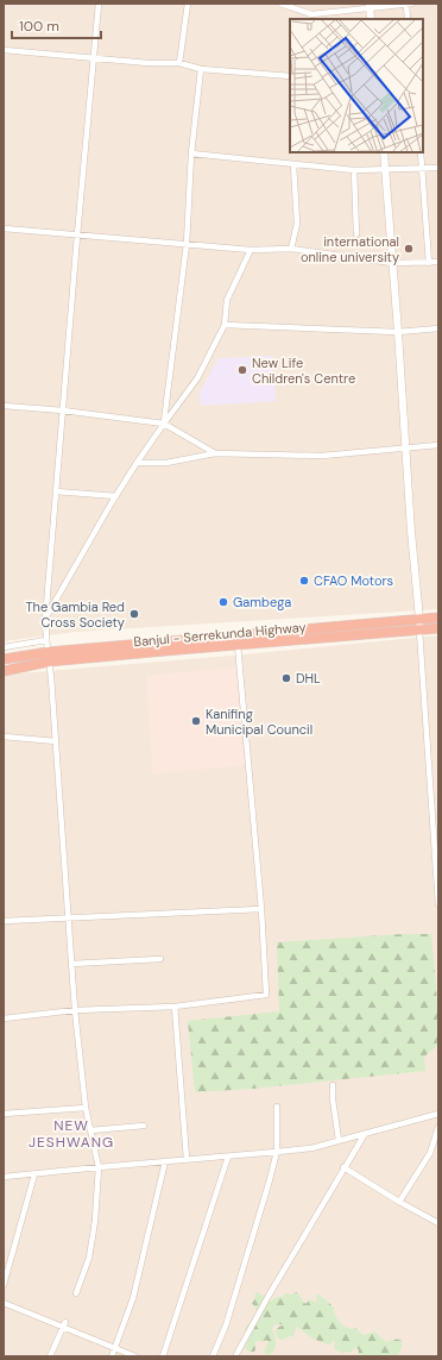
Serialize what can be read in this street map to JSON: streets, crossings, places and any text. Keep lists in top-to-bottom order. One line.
{"streets":{"highway":["Banjul - Serrekunda Highway"]},"districts":["NEW JESHWANG"],"places":["international online university","New Life Children's Centre","CFAO Motors","Gambega","The Gambia Red Cross Society","DHL","Kanifing Municipal Council"],"scale_bar":"100 m"}
